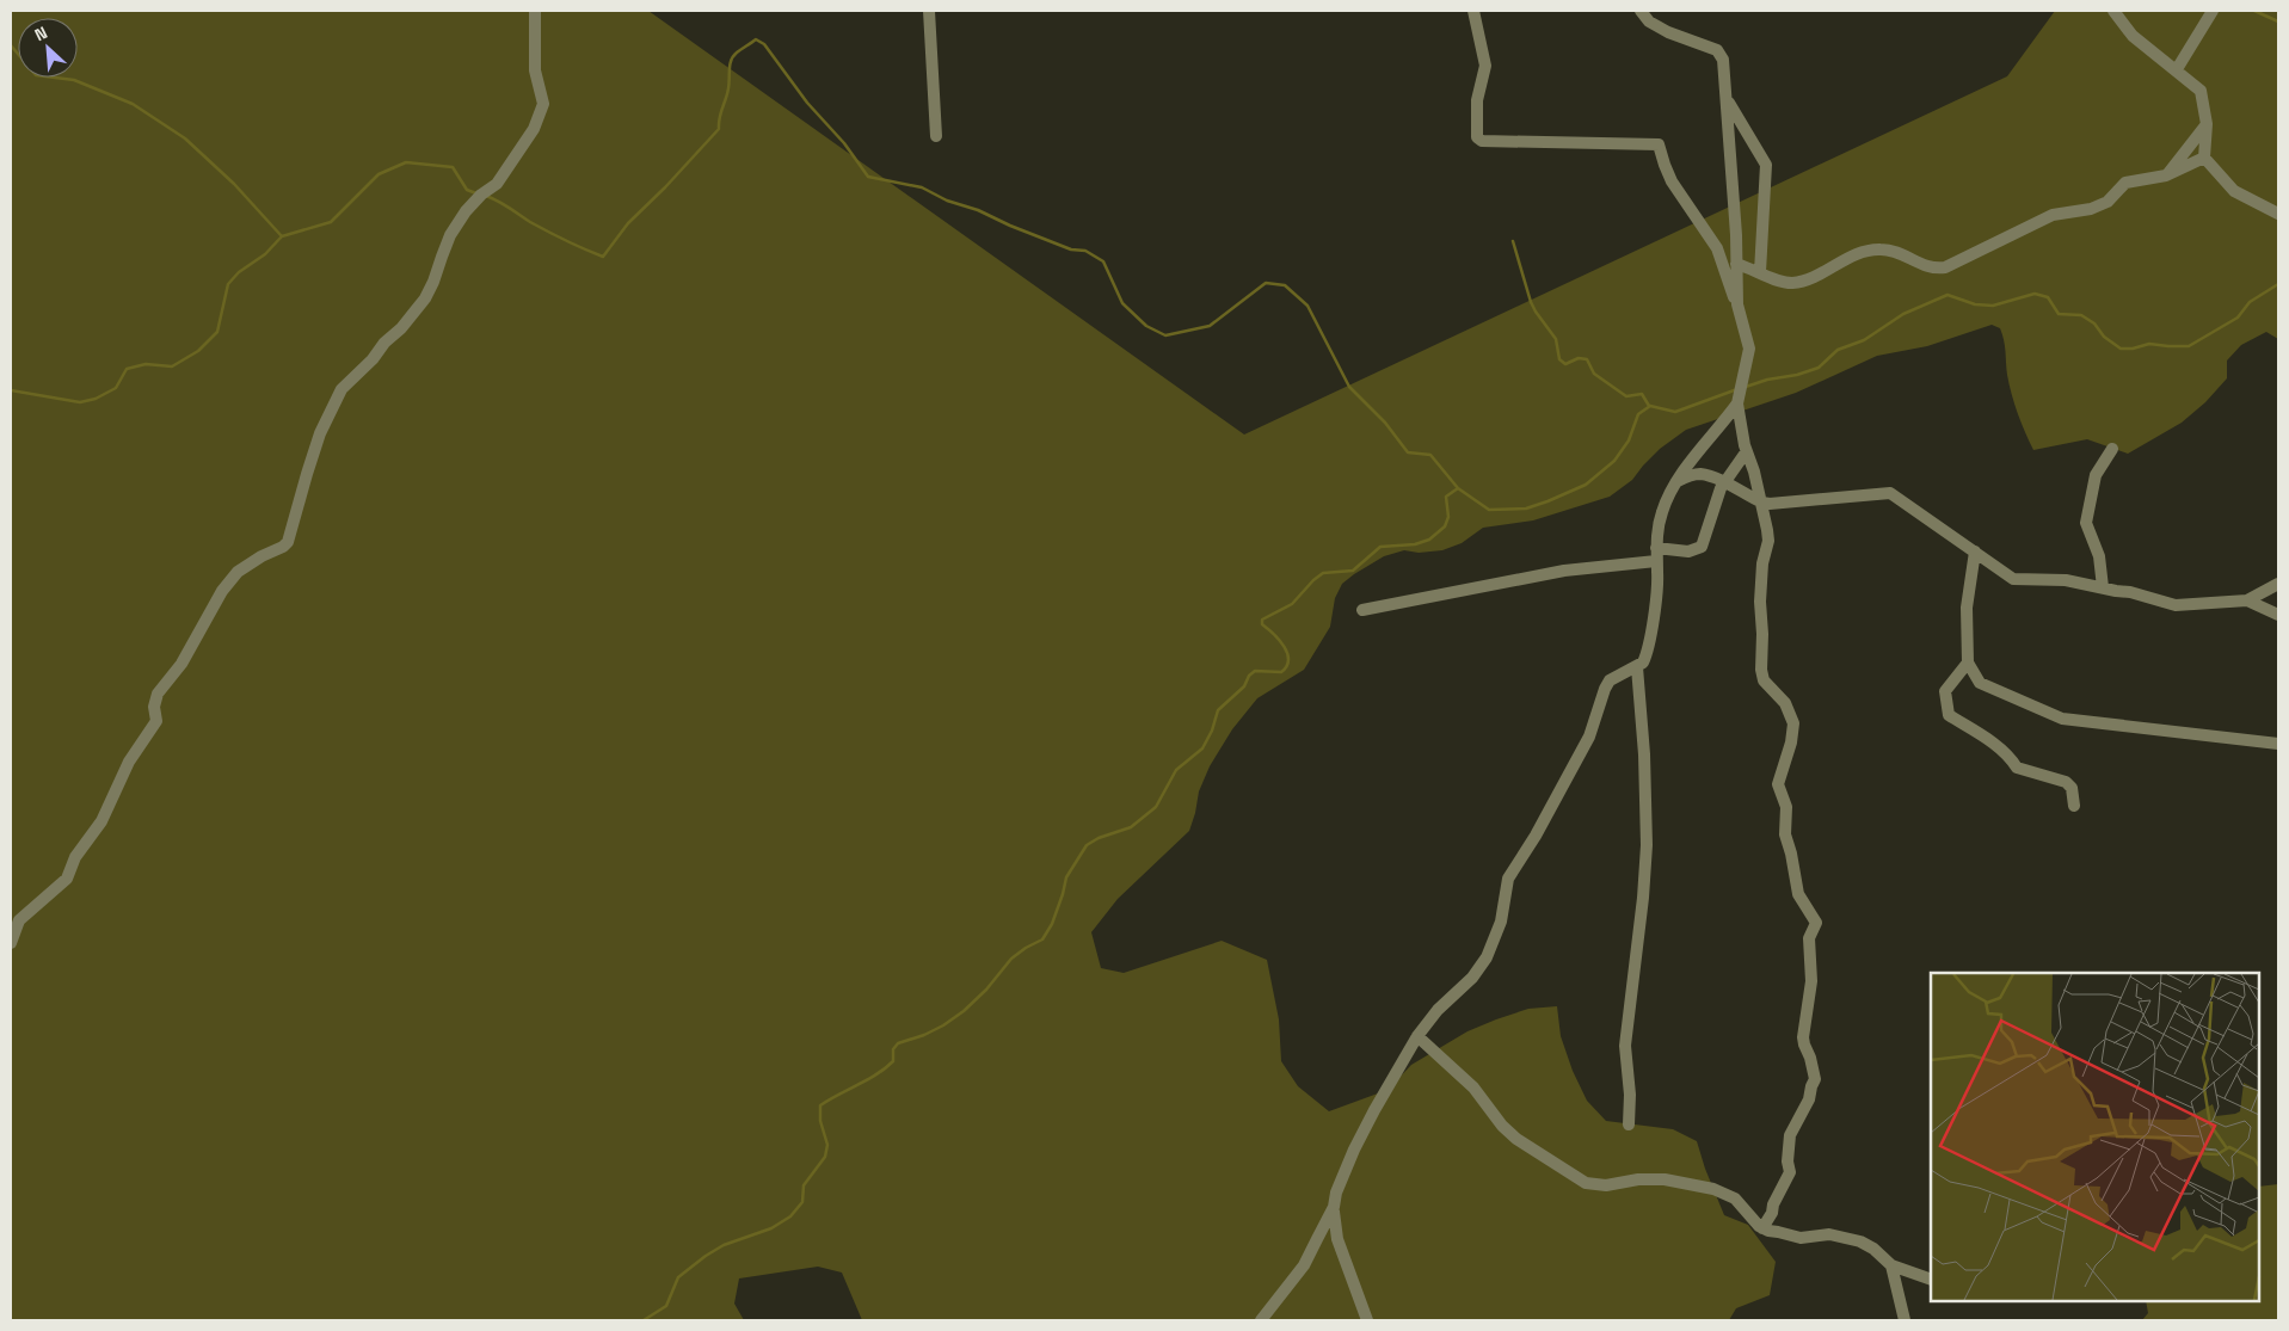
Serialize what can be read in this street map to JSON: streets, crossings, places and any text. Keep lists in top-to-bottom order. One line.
{"north":"top left"}
